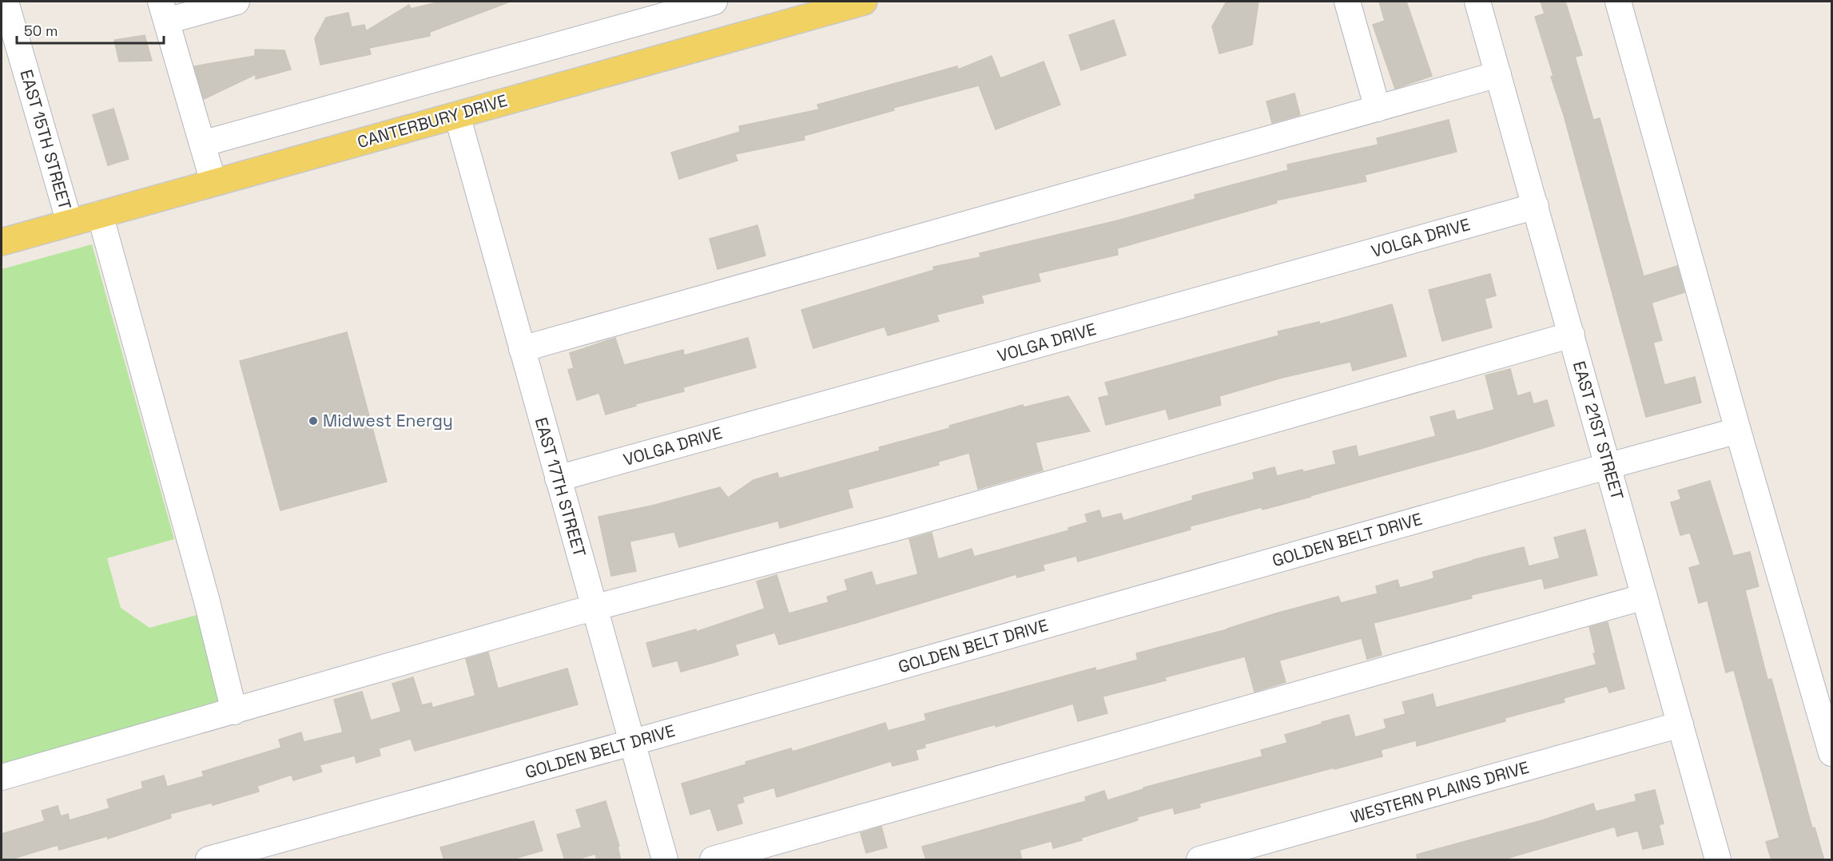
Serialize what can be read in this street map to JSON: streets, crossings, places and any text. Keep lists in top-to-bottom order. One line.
{"streets":{"main road":["CANTERBURY DRIVE"],"street":["EAST 15TH STREET","VOLGA DRIVE","EAST 21ST STREET","EAST 17TH STREET","GOLDEN BELT DRIVE","WESTERN PLAINS DRIVE"]},"crossings":[["CANTERBURY DRIVE","EAST 15TH STREET"],["CANTERBURY DRIVE","EAST 17TH STREET"],["VOLGA DRIVE","EAST 21ST STREET"],["VOLGA DRIVE","EAST 17TH STREET"],["EAST 21ST STREET","GOLDEN BELT DRIVE"],["EAST 21ST STREET","WESTERN PLAINS DRIVE"],["EAST 17TH STREET","GOLDEN BELT DRIVE"]],"places":["Midwest Energy"],"scale_bar":"50 m"}
